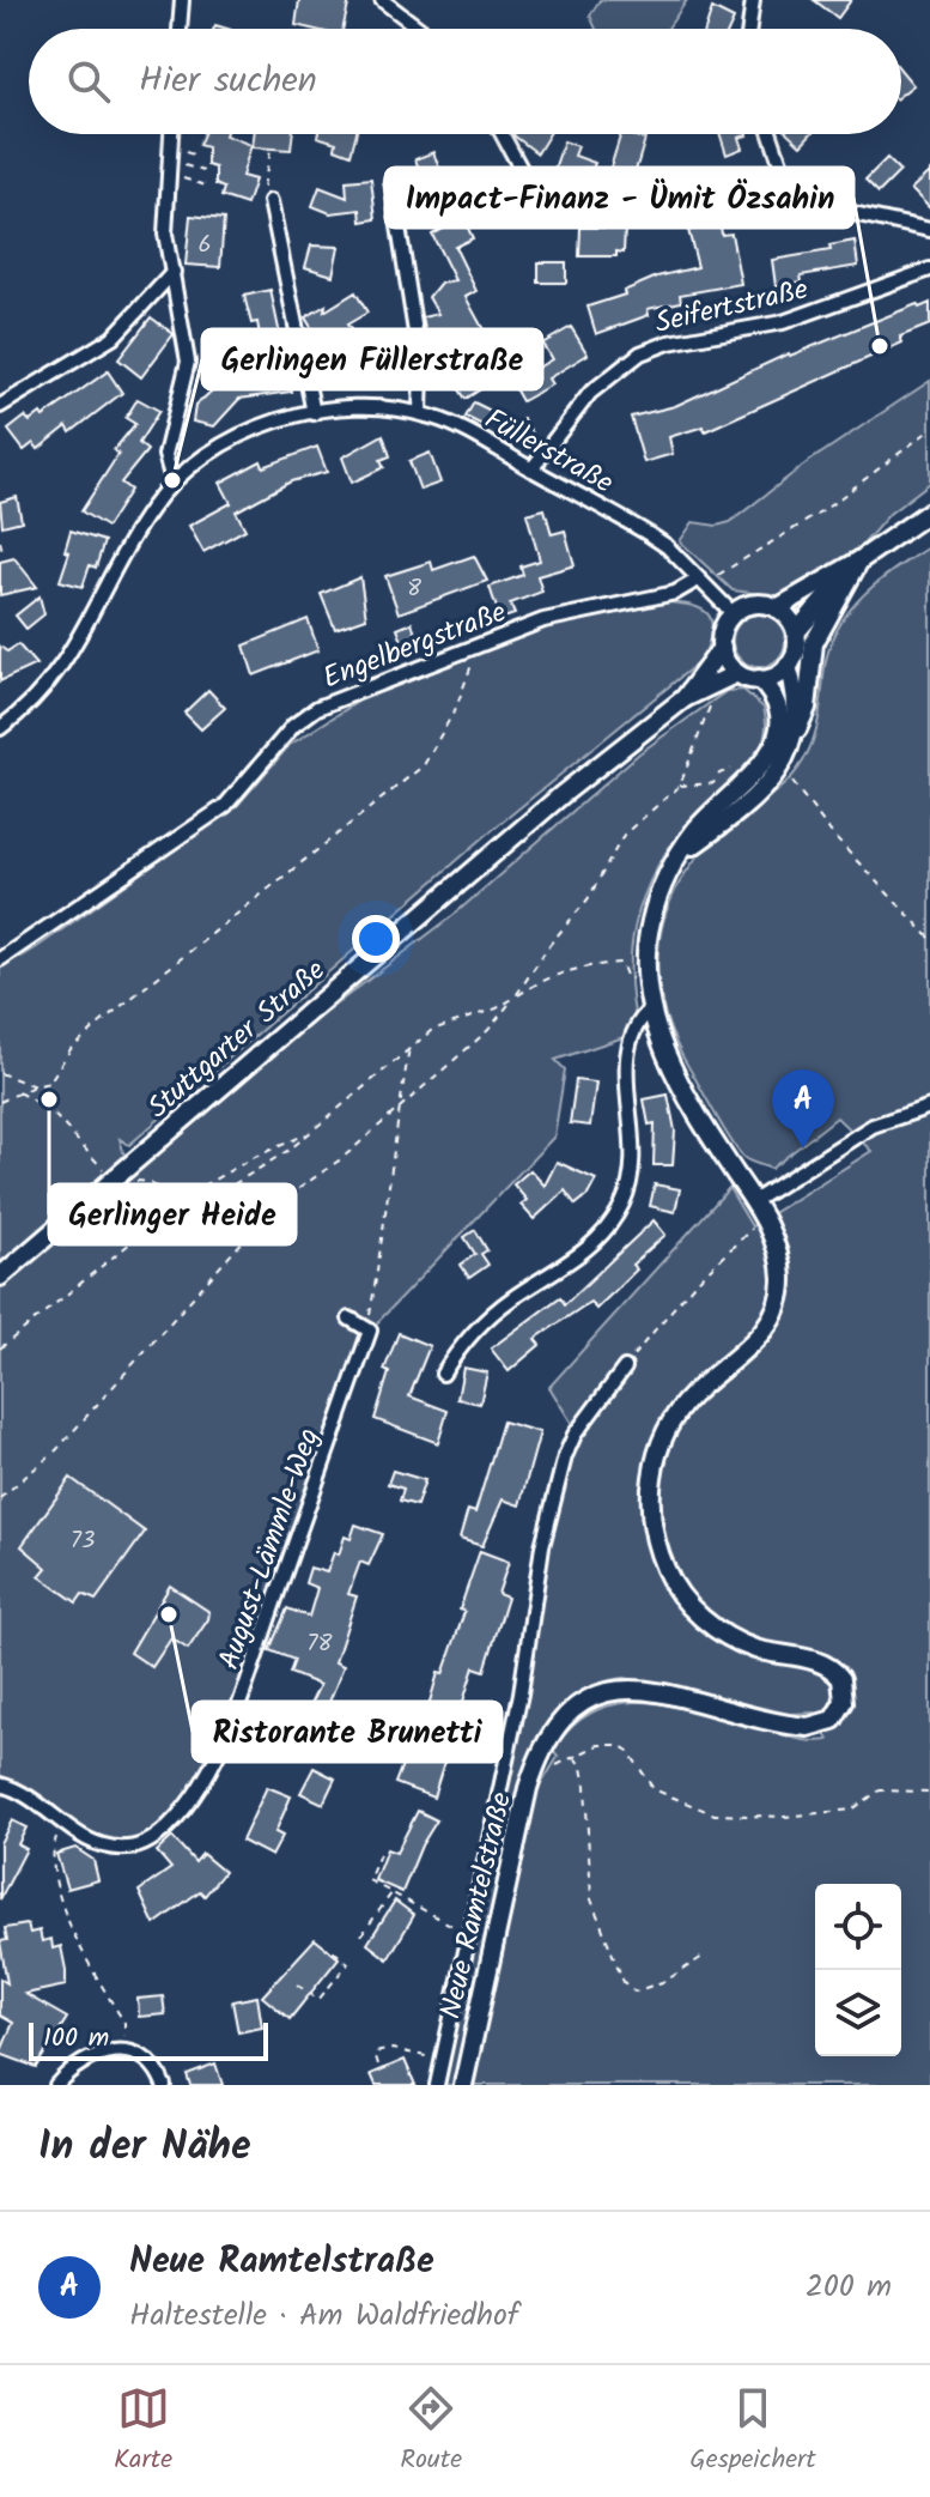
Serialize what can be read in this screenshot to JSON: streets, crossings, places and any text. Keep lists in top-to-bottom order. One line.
{"streets":{"main road":["Stuttgarter Straße","Neue Ramtelstraße"],"street":["Seifertstraße","Füllerstraße","Engelbergstraße","August-Lämmle-Weg"]},"crossings":[["Seifertstraße","Füllerstraße"],["Füllerstraße","Engelbergstraße"],["Füllerstraße","Stuttgarter Straße"],["Füllerstraße","Neue Ramtelstraße"],["Stuttgarter Straße","Neue Ramtelstraße"]],"places":["Impact-Finanz - Ümit Özsahin","Gerlingen Füllerstraße","Gerlinger Heide","Ristorante Brunetti"],"house_numbers":["6","8","73","78"],"scale_bar":"100 m","page":{"search":"Hier suchen","pins":"A","scale":"100 m","heading":"In der Nähe","list":[{"mark":"A","name":"Neue Ramtelstraße","note":"Haltestelle · Am Waldfriedhof","value":"200 m"}],"nav":["Karte","Route","Gespeichert"]}}
